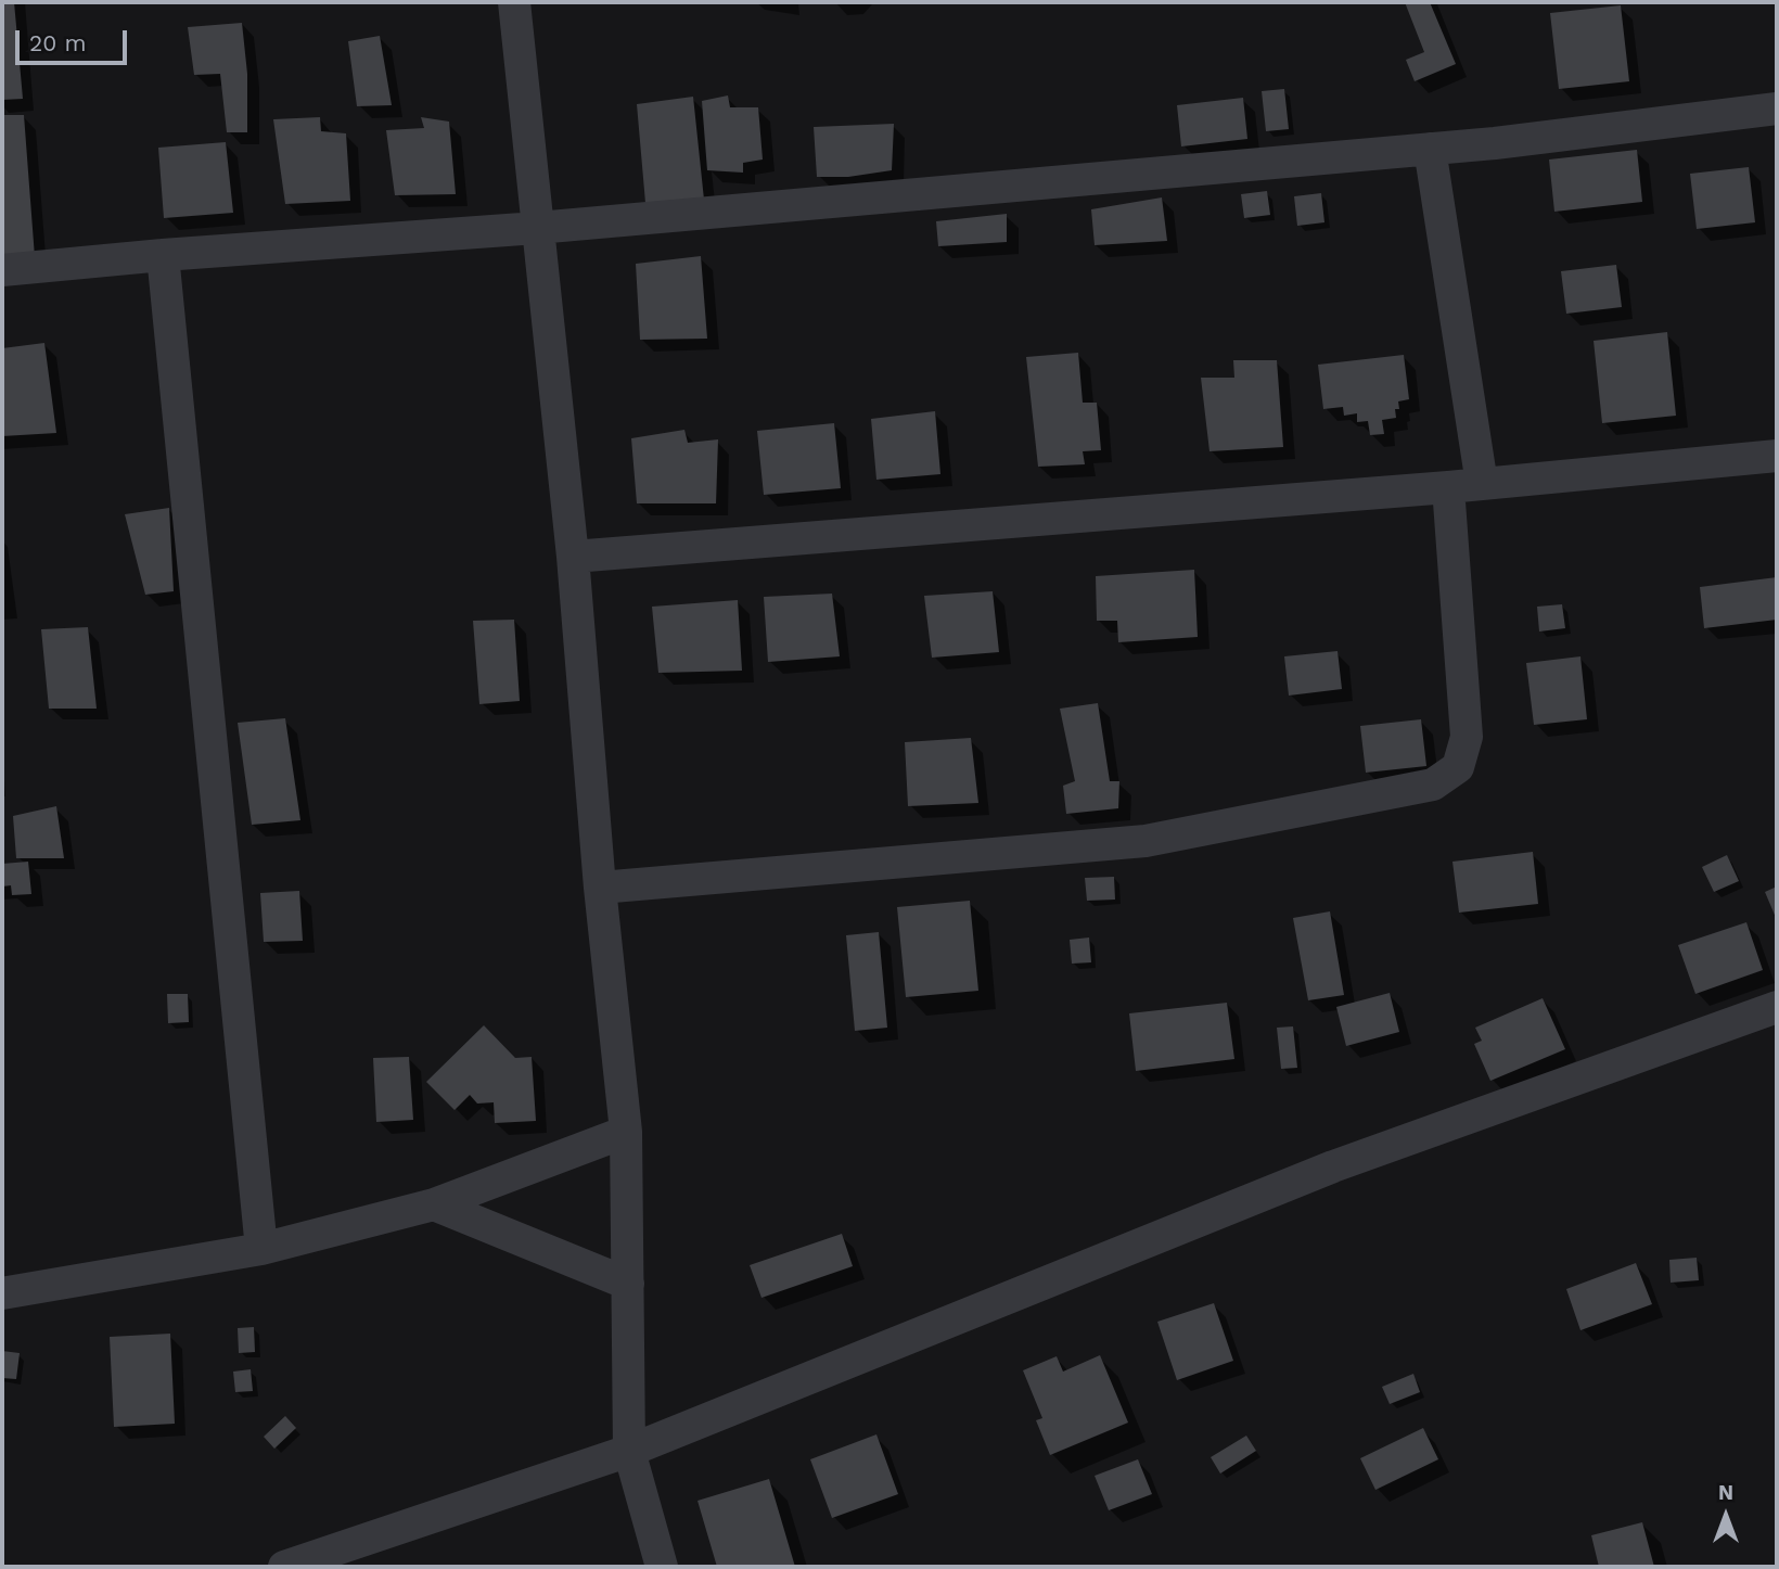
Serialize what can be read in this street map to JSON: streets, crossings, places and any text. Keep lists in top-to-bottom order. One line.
{"scale_bar":"20 m","north":"top"}
